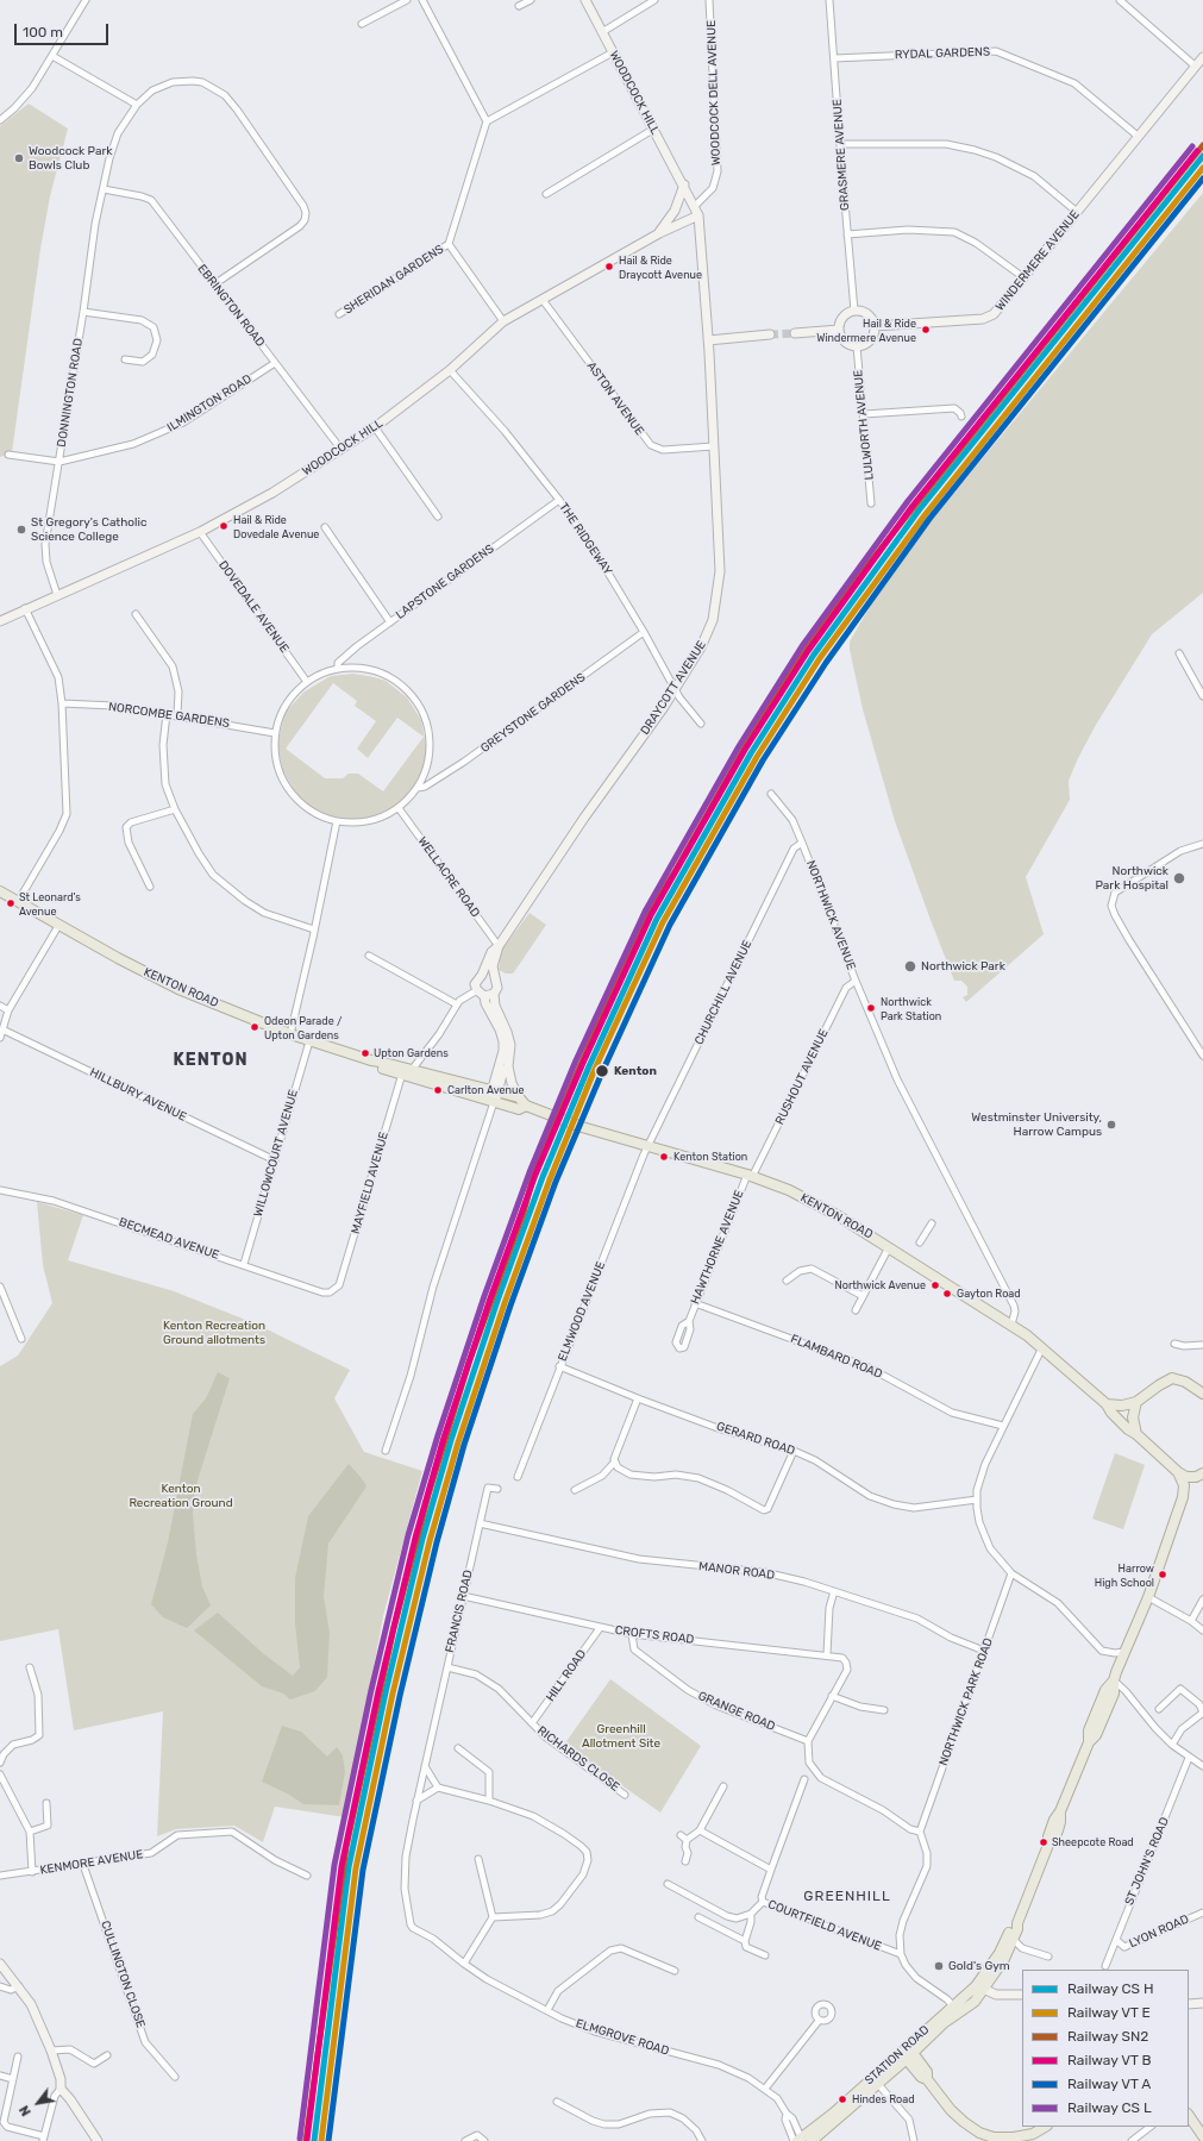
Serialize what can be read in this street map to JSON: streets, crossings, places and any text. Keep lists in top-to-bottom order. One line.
{"streets":{"main road":["KENTON ROAD","STATION ROAD"],"street":["RYDAL GARDENS","WOODCOCK HILL","WOODCOCK DELL AVENUE","GRASMERE AVENUE","WINDERMERE AVENUE","SHERIDAN GARDENS","EBRINGTON ROAD","DONNINGTON ROAD","ASTON AVENUE","ILMINGTON ROAD","LULWORTH AVENUE","THE RIDGEWAY","LAPSTONE GARDENS","DOVEDALE AVENUE","DRAYCOTT AVENUE","GREYSTONE GARDENS","NORCOMBE GARDENS","WELLACRE ROAD","NORTHWICK AVENUE","CHURCHILL AVENUE","RUSHOUT AVENUE","HILLBURY AVENUE","WILLOWCOURT AVENUE","MAYFIELD AVENUE","BECMEAD AVENUE","HAWTHORNE AVENUE","ELMWOOD AVENUE","FLAMBARD ROAD","GERARD ROAD","MANOR ROAD","FRANCIS ROAD","CROFTS ROAD","HILL ROAD","NORTHWICK PARK ROAD","GRANGE ROAD","RICHARDS CLOSE","ST JOHN'S ROAD","KENMORE AVENUE","COURTFIELD AVENUE","LYON ROAD","CULLINGTON CLOSE","ELMGROVE ROAD"]},"crossings":[["RYDAL GARDENS","GRASMERE AVENUE"],["RYDAL GARDENS","WINDERMERE AVENUE"],["WOODCOCK HILL","WOODCOCK DELL AVENUE"],["WOODCOCK HILL","EBRINGTON ROAD"],["WOODCOCK HILL","DONNINGTON ROAD"],["WOODCOCK HILL","ASTON AVENUE"],["WOODCOCK HILL","THE RIDGEWAY"],["WOODCOCK HILL","DOVEDALE AVENUE"],["WOODCOCK HILL","DRAYCOTT AVENUE"],["GRASMERE AVENUE","WINDERMERE AVENUE"],["GRASMERE AVENUE","LULWORTH AVENUE"],["WINDERMERE AVENUE","LULWORTH AVENUE"],["EBRINGTON ROAD","DONNINGTON ROAD"],["EBRINGTON ROAD","ILMINGTON ROAD"],["DONNINGTON ROAD","ILMINGTON ROAD"],["ASTON AVENUE","DRAYCOTT AVENUE"],["THE RIDGEWAY","LAPSTONE GARDENS"],["THE RIDGEWAY","DRAYCOTT AVENUE"],["THE RIDGEWAY","GREYSTONE GARDENS"],["LAPSTONE GARDENS","DOVEDALE AVENUE"],["LAPSTONE GARDENS","GREYSTONE GARDENS"],["LAPSTONE GARDENS","NORCOMBE GARDENS"],["LAPSTONE GARDENS","WELLACRE ROAD"],["DOVEDALE AVENUE","GREYSTONE GARDENS"],["DOVEDALE AVENUE","NORCOMBE GARDENS"],["DOVEDALE AVENUE","WELLACRE ROAD"],["DRAYCOTT AVENUE","WELLACRE ROAD"],["GREYSTONE GARDENS","NORCOMBE GARDENS"],["GREYSTONE GARDENS","WELLACRE ROAD"],["NORCOMBE GARDENS","WELLACRE ROAD"],["NORTHWICK AVENUE","KENTON ROAD"],["NORTHWICK AVENUE","CHURCHILL AVENUE"],["NORTHWICK AVENUE","RUSHOUT AVENUE"],["KENTON ROAD","CHURCHILL AVENUE"],["KENTON ROAD","RUSHOUT AVENUE"],["KENTON ROAD","WILLOWCOURT AVENUE"],["KENTON ROAD","MAYFIELD AVENUE"],["KENTON ROAD","HAWTHORNE AVENUE"],["KENTON ROAD","ELMWOOD AVENUE"],["CHURCHILL AVENUE","ELMWOOD AVENUE"],["RUSHOUT AVENUE","HAWTHORNE AVENUE"],["HILLBURY AVENUE","WILLOWCOURT AVENUE"],["WILLOWCOURT AVENUE","BECMEAD AVENUE"],["MAYFIELD AVENUE","BECMEAD AVENUE"],["HAWTHORNE AVENUE","FLAMBARD ROAD"],["ELMWOOD AVENUE","GERARD ROAD"],["MANOR ROAD","FRANCIS ROAD"],["MANOR ROAD","NORTHWICK PARK ROAD"],["FRANCIS ROAD","CROFTS ROAD"],["FRANCIS ROAD","RICHARDS CLOSE"],["FRANCIS ROAD","ELMGROVE ROAD"],["CROFTS ROAD","HILL ROAD"],["CROFTS ROAD","GRANGE ROAD"],["HILL ROAD","RICHARDS CLOSE"],["ST JOHN'S ROAD","LYON ROAD"],["KENMORE AVENUE","CULLINGTON CLOSE"],["ELMGROVE ROAD","STATION ROAD"]],"districts":["KENTON","GREENHILL"],"parks":["Kenton Recreation Ground allotments","Kenton Recreation Ground","Greenhill Allotment Site"],"places":["Woodcock Park Bowls Club","Hail & Ride Draycott Avenue","Hail & Ride Windermere Avenue","Hail & Ride Dovedale Avenue","St Gregory's Catholic Science College","Northwick Park Hospital","St Leonard's Avenue","Northwick Park","Northwick Park Station","Odeon Parade / Upton Gardens","Upton Gardens","Kenton","Carlton Avenue","Westminster University, Harrow Campus","Kenton Station","Northwick Avenue","Gayton Road","Harrow High School","Sheepcote Road","Gold's Gym","Hindes Road"],"lines":["rail line SN2"],"legend":["Railway CS H","Railway VT E","Railway SN2","Railway VT B","Railway VT A","Railway CS L"],"scale_bar":"100 m","north":"bottom left"}
